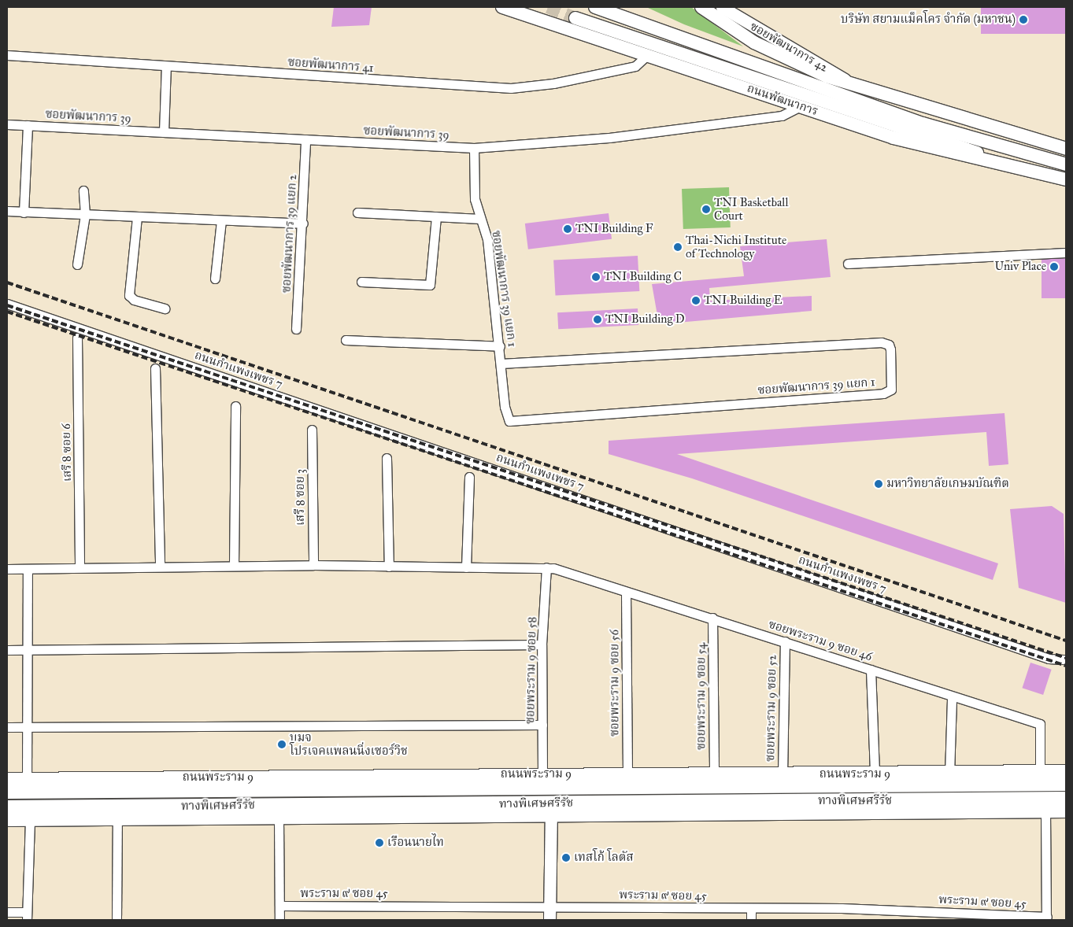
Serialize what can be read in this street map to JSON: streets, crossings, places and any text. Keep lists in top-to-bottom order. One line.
{"streets":{"highway":["ทางพิเศษศรีรัช"],"main road":["ถนนพัฒนาการ","ถนนพระราม 9"],"street":["ซอยพัฒนาการ 42","ซอยพัฒนาการ 41","ซอยพัฒนาการ 39","ซอยพัฒนาการ 39 แยก 2","ซอยพัฒนาการ 39 แยก 1","ถนนกำแพงเพชร 7","เสรี 8 ซอย 6","เสรี 8 ซอย 3","ซอยพระราม 9 ซอย 46","ซอยพระราม 9 ซอย 58","ซอยพระราม 9 ซอย 56","ซอยพระราม 9 ซอย 54","ซอยพระราม 9 ซอย 52","พระราม ๙ ซอย 45"]},"crossings":[["ซอยพัฒนาการ 41","ถนนพัฒนาการ"],["ถนนพัฒนาการ","ซอยพัฒนาการ 39"],["ซอยพัฒนาการ 39","ซอยพัฒนาการ 39 แยก 2"],["ซอยพัฒนาการ 39","ซอยพัฒนาการ 39 แยก 1"],["เสรี 8 ซอย 6","ซอยพระราม 9 ซอย 46"],["เสรี 8 ซอย 3","ซอยพระราม 9 ซอย 46"],["ซอยพระราม 9 ซอย 46","ซอยพระราม 9 ซอย 58"],["ซอยพระราม 9 ซอย 46","ซอยพระราม 9 ซอย 56"],["ซอยพระราม 9 ซอย 46","ซอยพระราม 9 ซอย 54"],["ซอยพระราม 9 ซอย 46","ซอยพระราม 9 ซอย 52"],["ซอยพระราม 9 ซอย 46","ถนนพระราม 9"],["ซอยพระราม 9 ซอย 58","ถนนพระราม 9"],["ซอยพระราม 9 ซอย 56","ถนนพระราม 9"],["ซอยพระราม 9 ซอย 54","ถนนพระราม 9"],["ซอยพระราม 9 ซอย 52","ถนนพระราม 9"]],"places":["บริษัท สยามแม็คโคร จำกัด (มหาชน)","TNI Basketball Court","TNI Building F","Thai-Nichi Institute of Technology","Univ Place","TNI Building C","TNI Building E","TNI Building D","มหาวิทยาลัยเกษมบัณฑิต","บมจ โปรเจคแพลนนิ่งเซอร์วิช","เรือนนายไท","เทสโก้ โลตัส"]}
